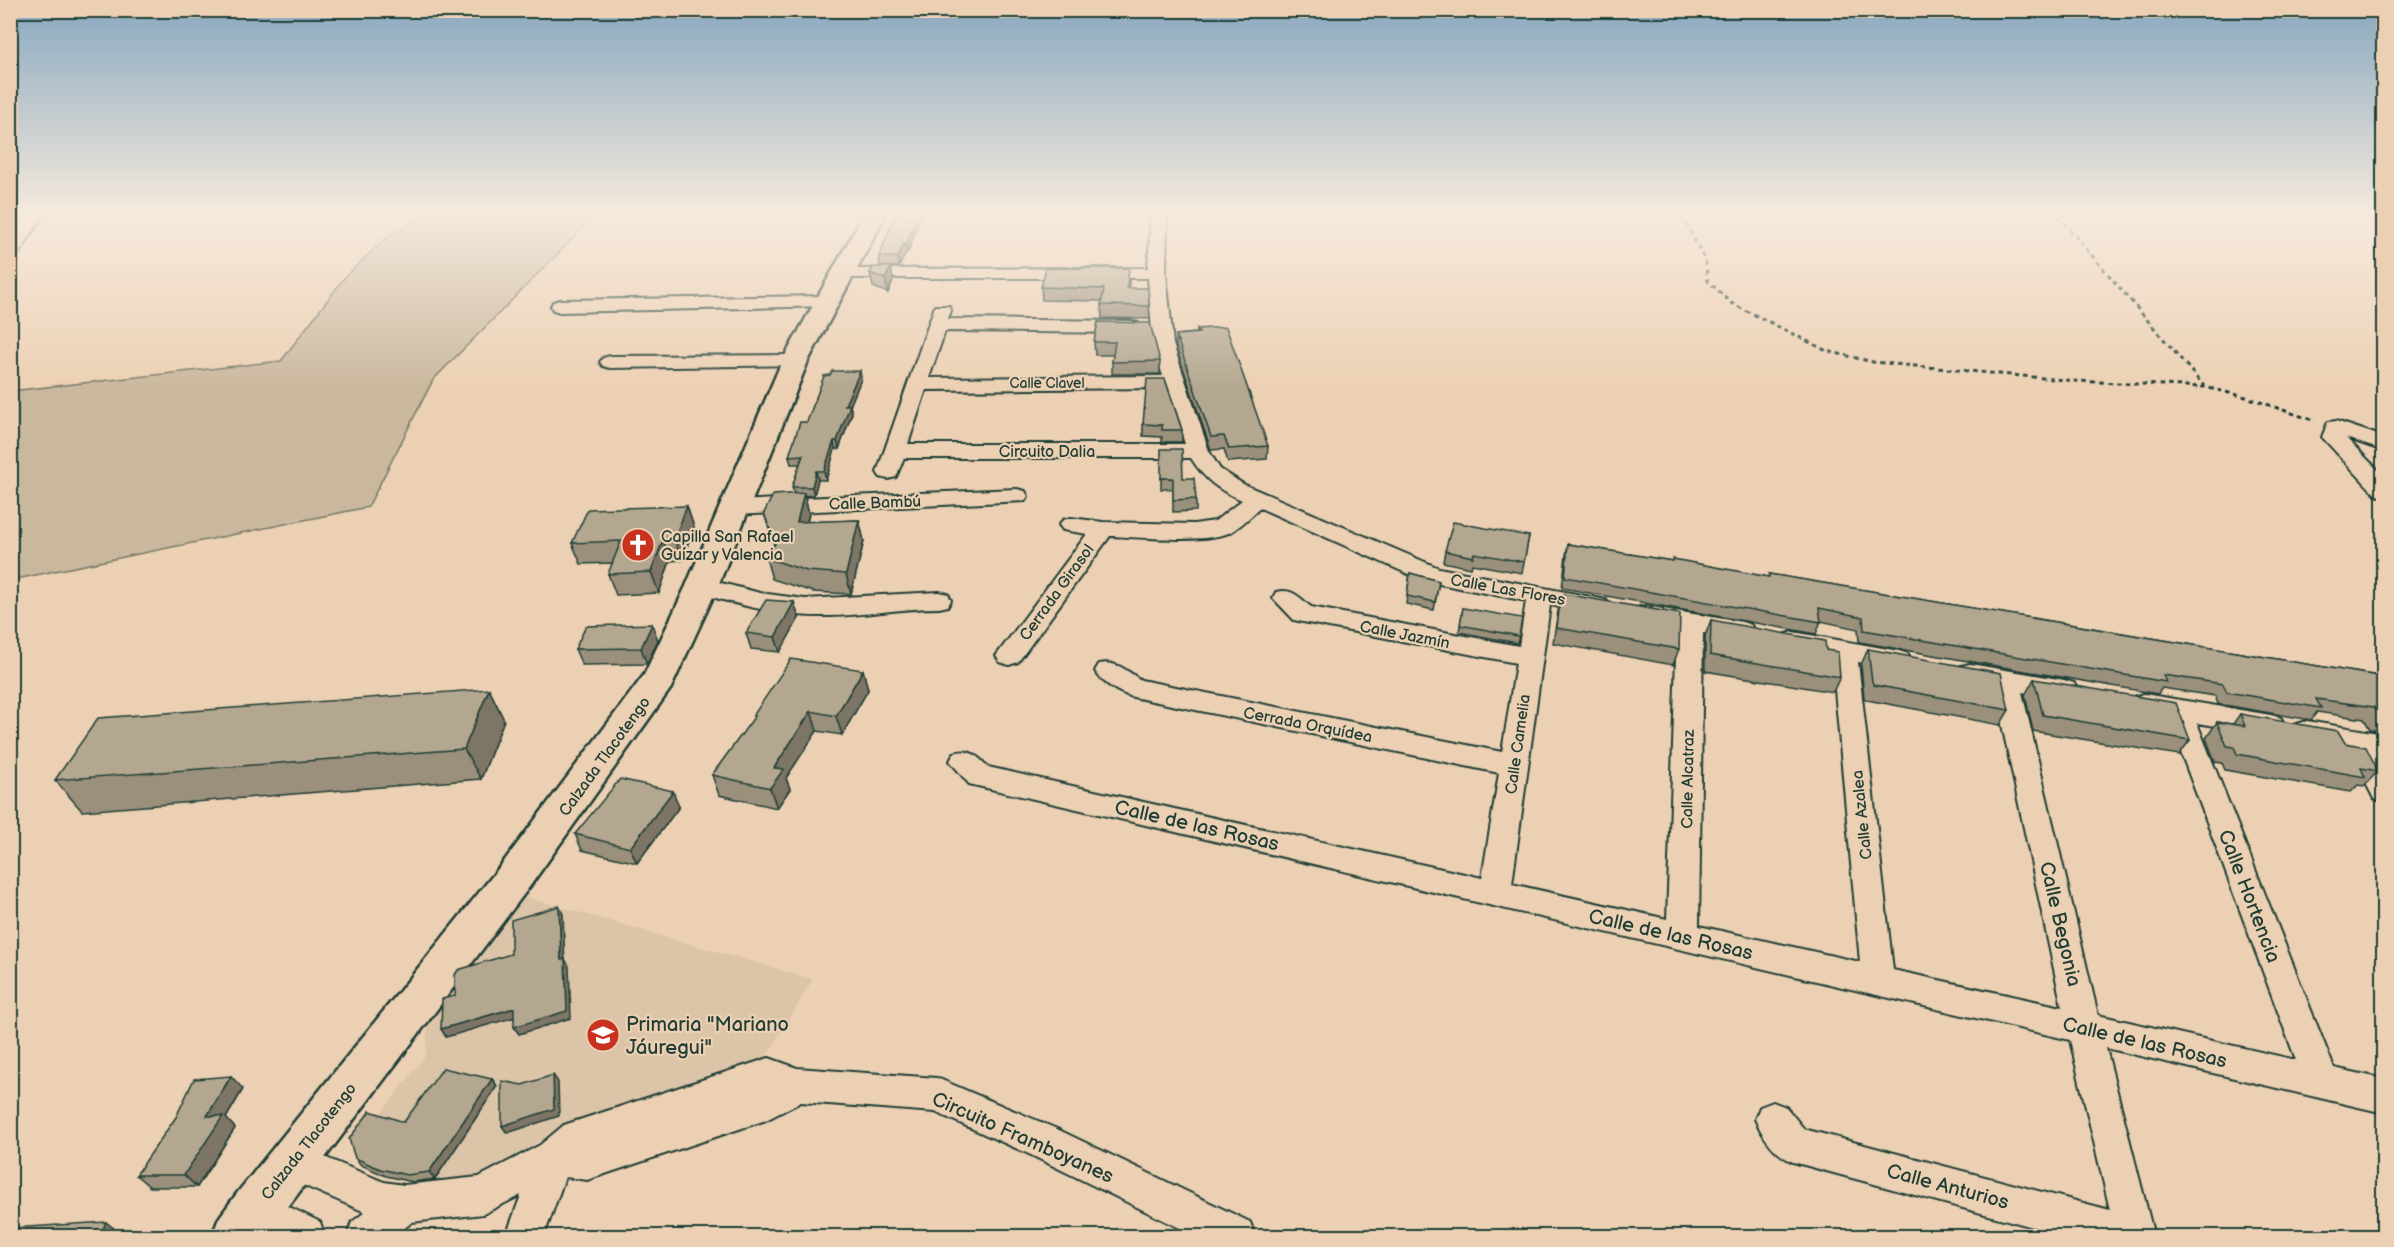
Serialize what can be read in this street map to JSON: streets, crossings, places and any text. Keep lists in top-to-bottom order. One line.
{"streets":{"street":["Calle Clavel","Circuito Dalia","Calle Bambú","Calle Las Flores","Cerrada Girasol","Calle Jazmín","Cerrada Orquídea","Calle Camelia","Calzada Tlacotengo","Calle Alcatraz","Calle Azalea","Calle de las Rosas","Calle Hortencia","Calle Begonia","Circuito Framboyanes","Calle Anturios"]},"crossings":[["Calle Clavel","Calle Las Flores"],["Circuito Dalia","Calle Las Flores"],["Calle Bambú","Calzada Tlacotengo"],["Calle Las Flores","Cerrada Girasol"],["Calle Las Flores","Calle Camelia"],["Calle Las Flores","Calle Alcatraz"],["Calle Las Flores","Calle Azalea"],["Calle Las Flores","Calle Begonia"],["Calle Jazmín","Calle Camelia"],["Cerrada Orquídea","Calle Camelia"],["Calle Camelia","Calle de las Rosas"],["Calzada Tlacotengo","Circuito Framboyanes"],["Calle Alcatraz","Calle de las Rosas"],["Calle Azalea","Calle de las Rosas"],["Calle de las Rosas","Calle Hortencia"],["Calle de las Rosas","Calle Begonia"],["Calle Begonia","Calle Anturios"]],"places":{"church":["Capilla San Rafael Guízar y Valencia"],"school or university":["Primaria \"Mariano Jáuregui\""]}}
